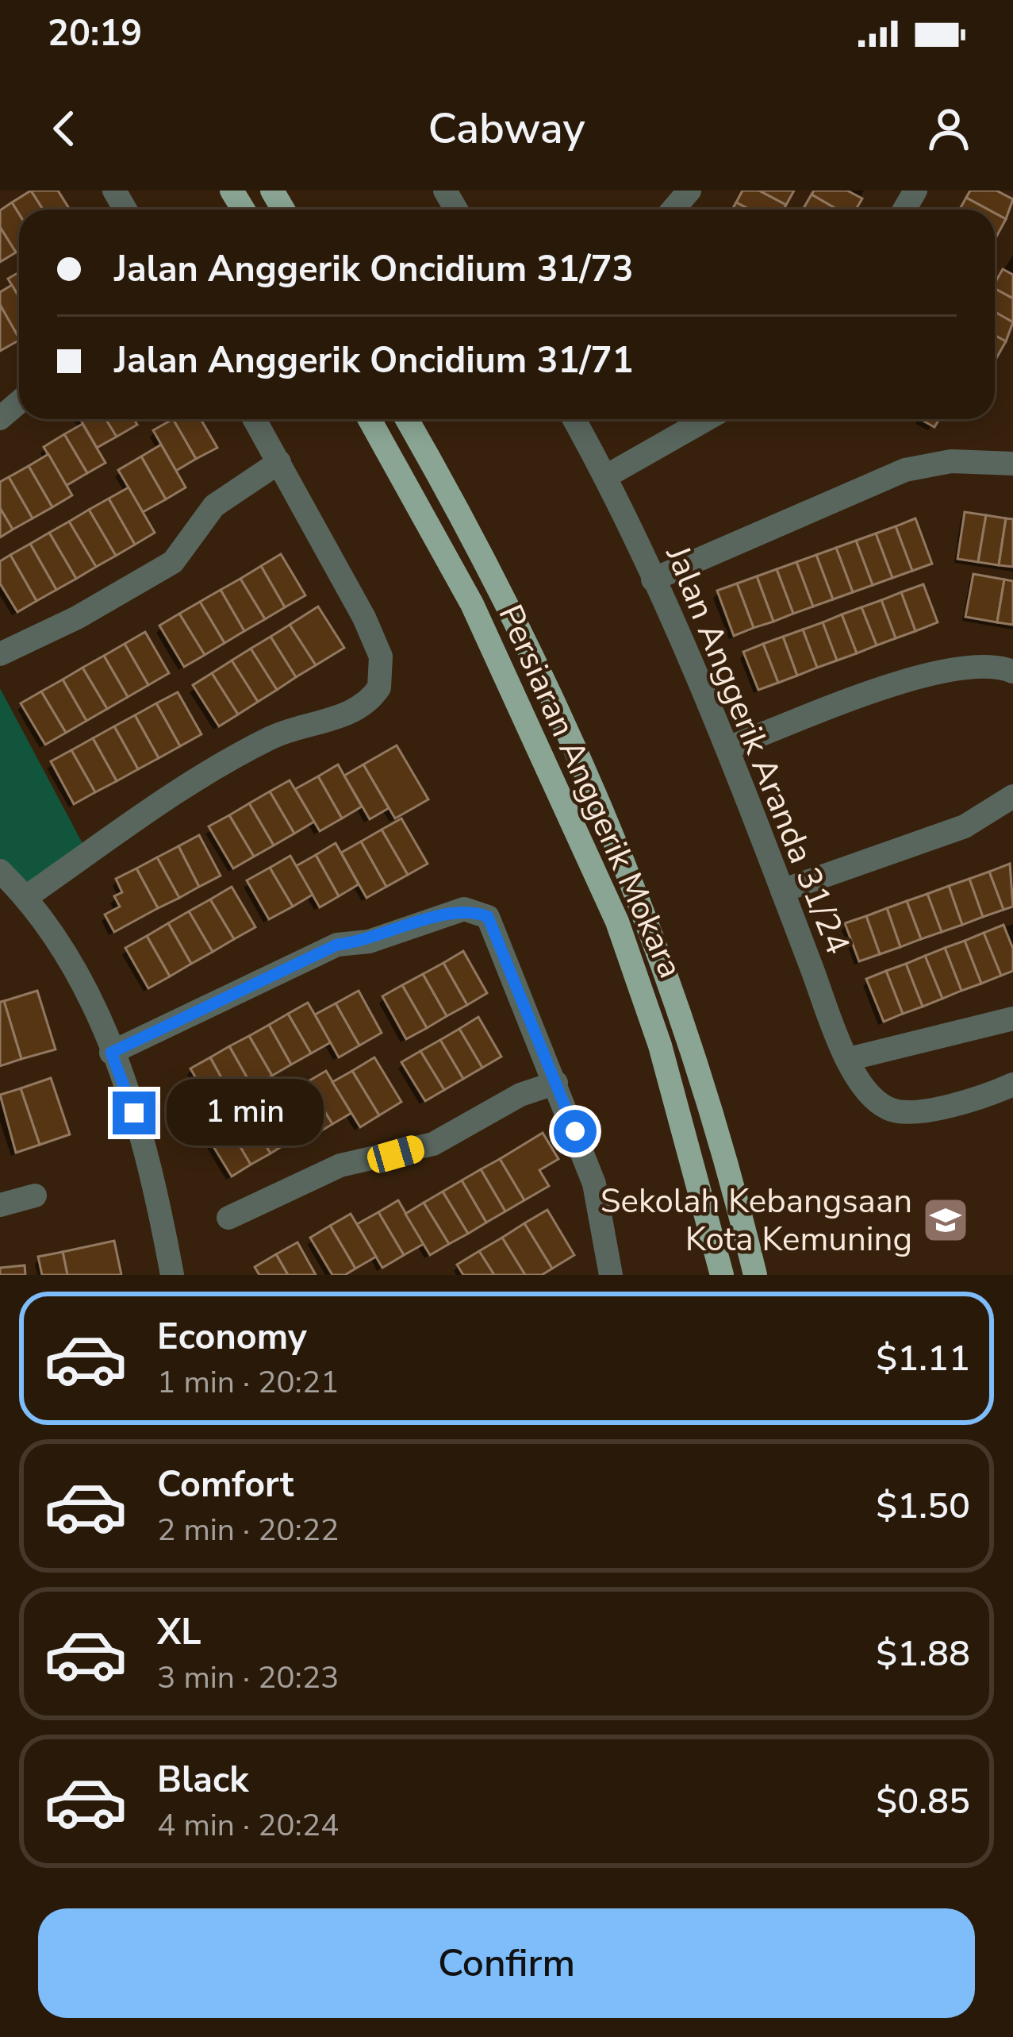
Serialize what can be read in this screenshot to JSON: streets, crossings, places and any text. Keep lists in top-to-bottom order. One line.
{"streets":{"main road":["Persiaran Anggerik Mokara"],"street":["Jalan Anggerik Aranda 31/24"]},"places":{"school or university":["Sekolah Kebangsaan Kota Kemuning"]},"page":{"status":"20:19","header":"Cabway","banner":["Jalan Anggerik Oncidium 31/73","Jalan Anggerik Oncidium 31/71"],"bubble":"1 min","list":[{"name":"Economy","note":"1 min · 20:21","value":"$1.11"},{"name":"Comfort","note":"2 min · 20:22","value":"$1.50"},{"name":"XL","note":"3 min · 20:23","value":"$1.88"},{"name":"Black","note":"4 min · 20:24","value":"$0.85"}],"buttons":"Confirm"}}
